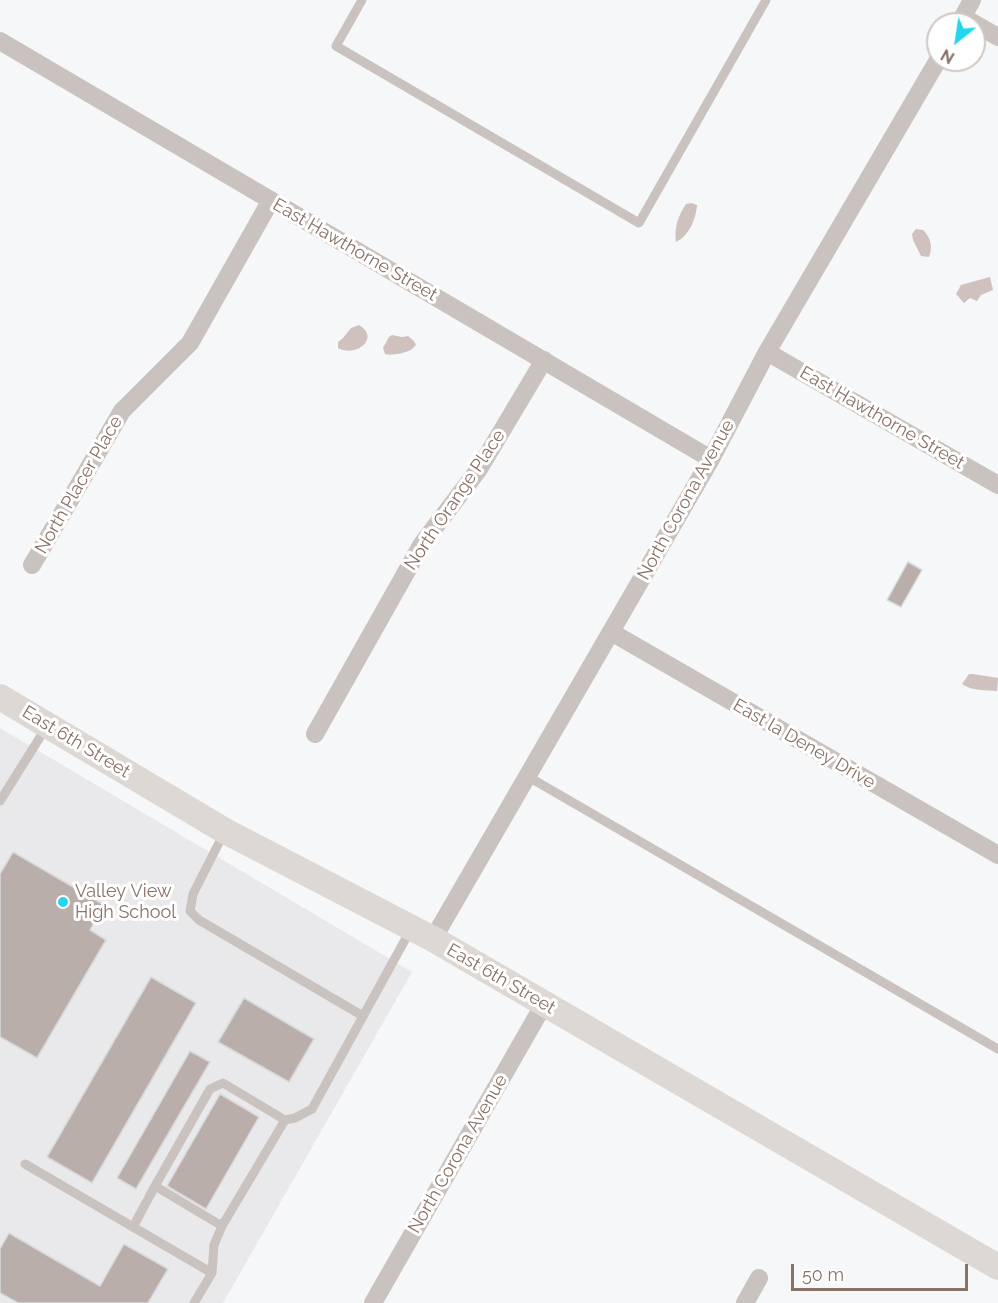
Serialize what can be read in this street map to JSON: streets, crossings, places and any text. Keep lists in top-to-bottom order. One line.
{"streets":{"main road":["East 6th Street"],"street":["East Hawthorne Street","North Placer Place","North Orange Place","North Corona Avenue","East la Deney Drive"]},"crossings":[["East Hawthorne Street","North Placer Place"],["East Hawthorne Street","North Orange Place"],["East Hawthorne Street","North Corona Avenue"],["North Corona Avenue","East 6th Street"],["North Corona Avenue","East la Deney Drive"]],"places":["Valley View High School"],"scale_bar":"50 m","north":"bottom left"}
